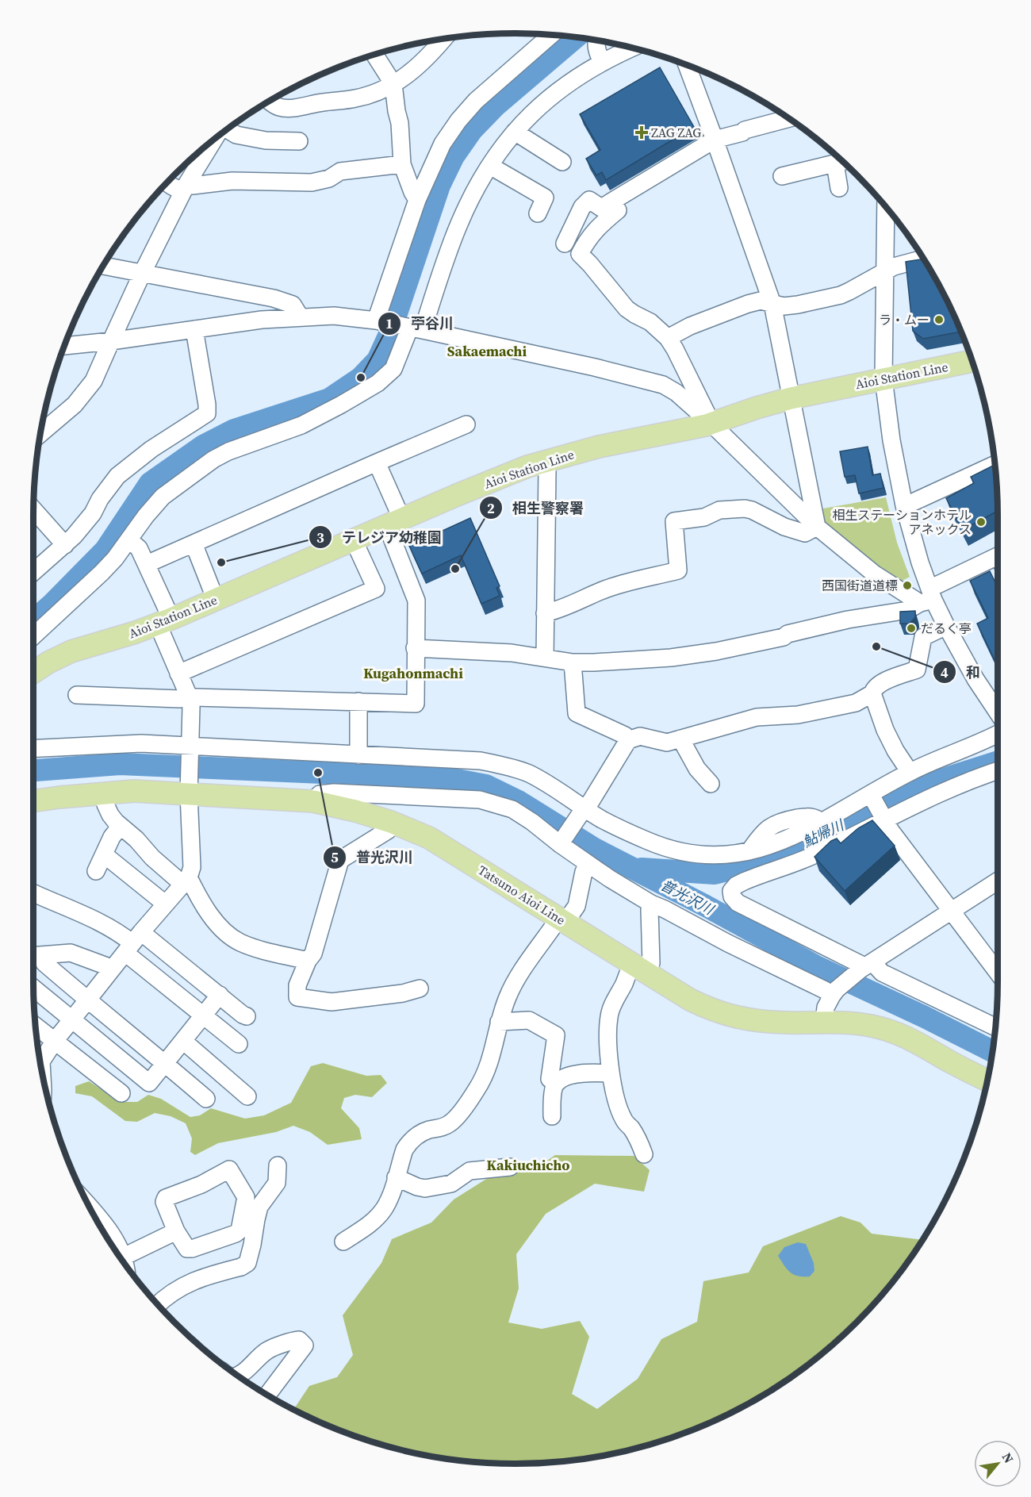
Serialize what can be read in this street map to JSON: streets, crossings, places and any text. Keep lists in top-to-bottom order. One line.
{"streets":{"main road":["Aioi Station Line","Tatsuno Aioi Line"]},"districts":["Sakaemachi","Kugahonmachi","Kakiuchicho"],"water":["鮎帰川","普光沢川"],"places":{"health":["ZAG ZAG"],"other":["ラ・ムー","苧谷川","相生ステーションホテル アネックス","テレジア幼稚園","相生警察署","西国街道道標","だるく亭","和","普光沢川"]},"north":"top right"}
